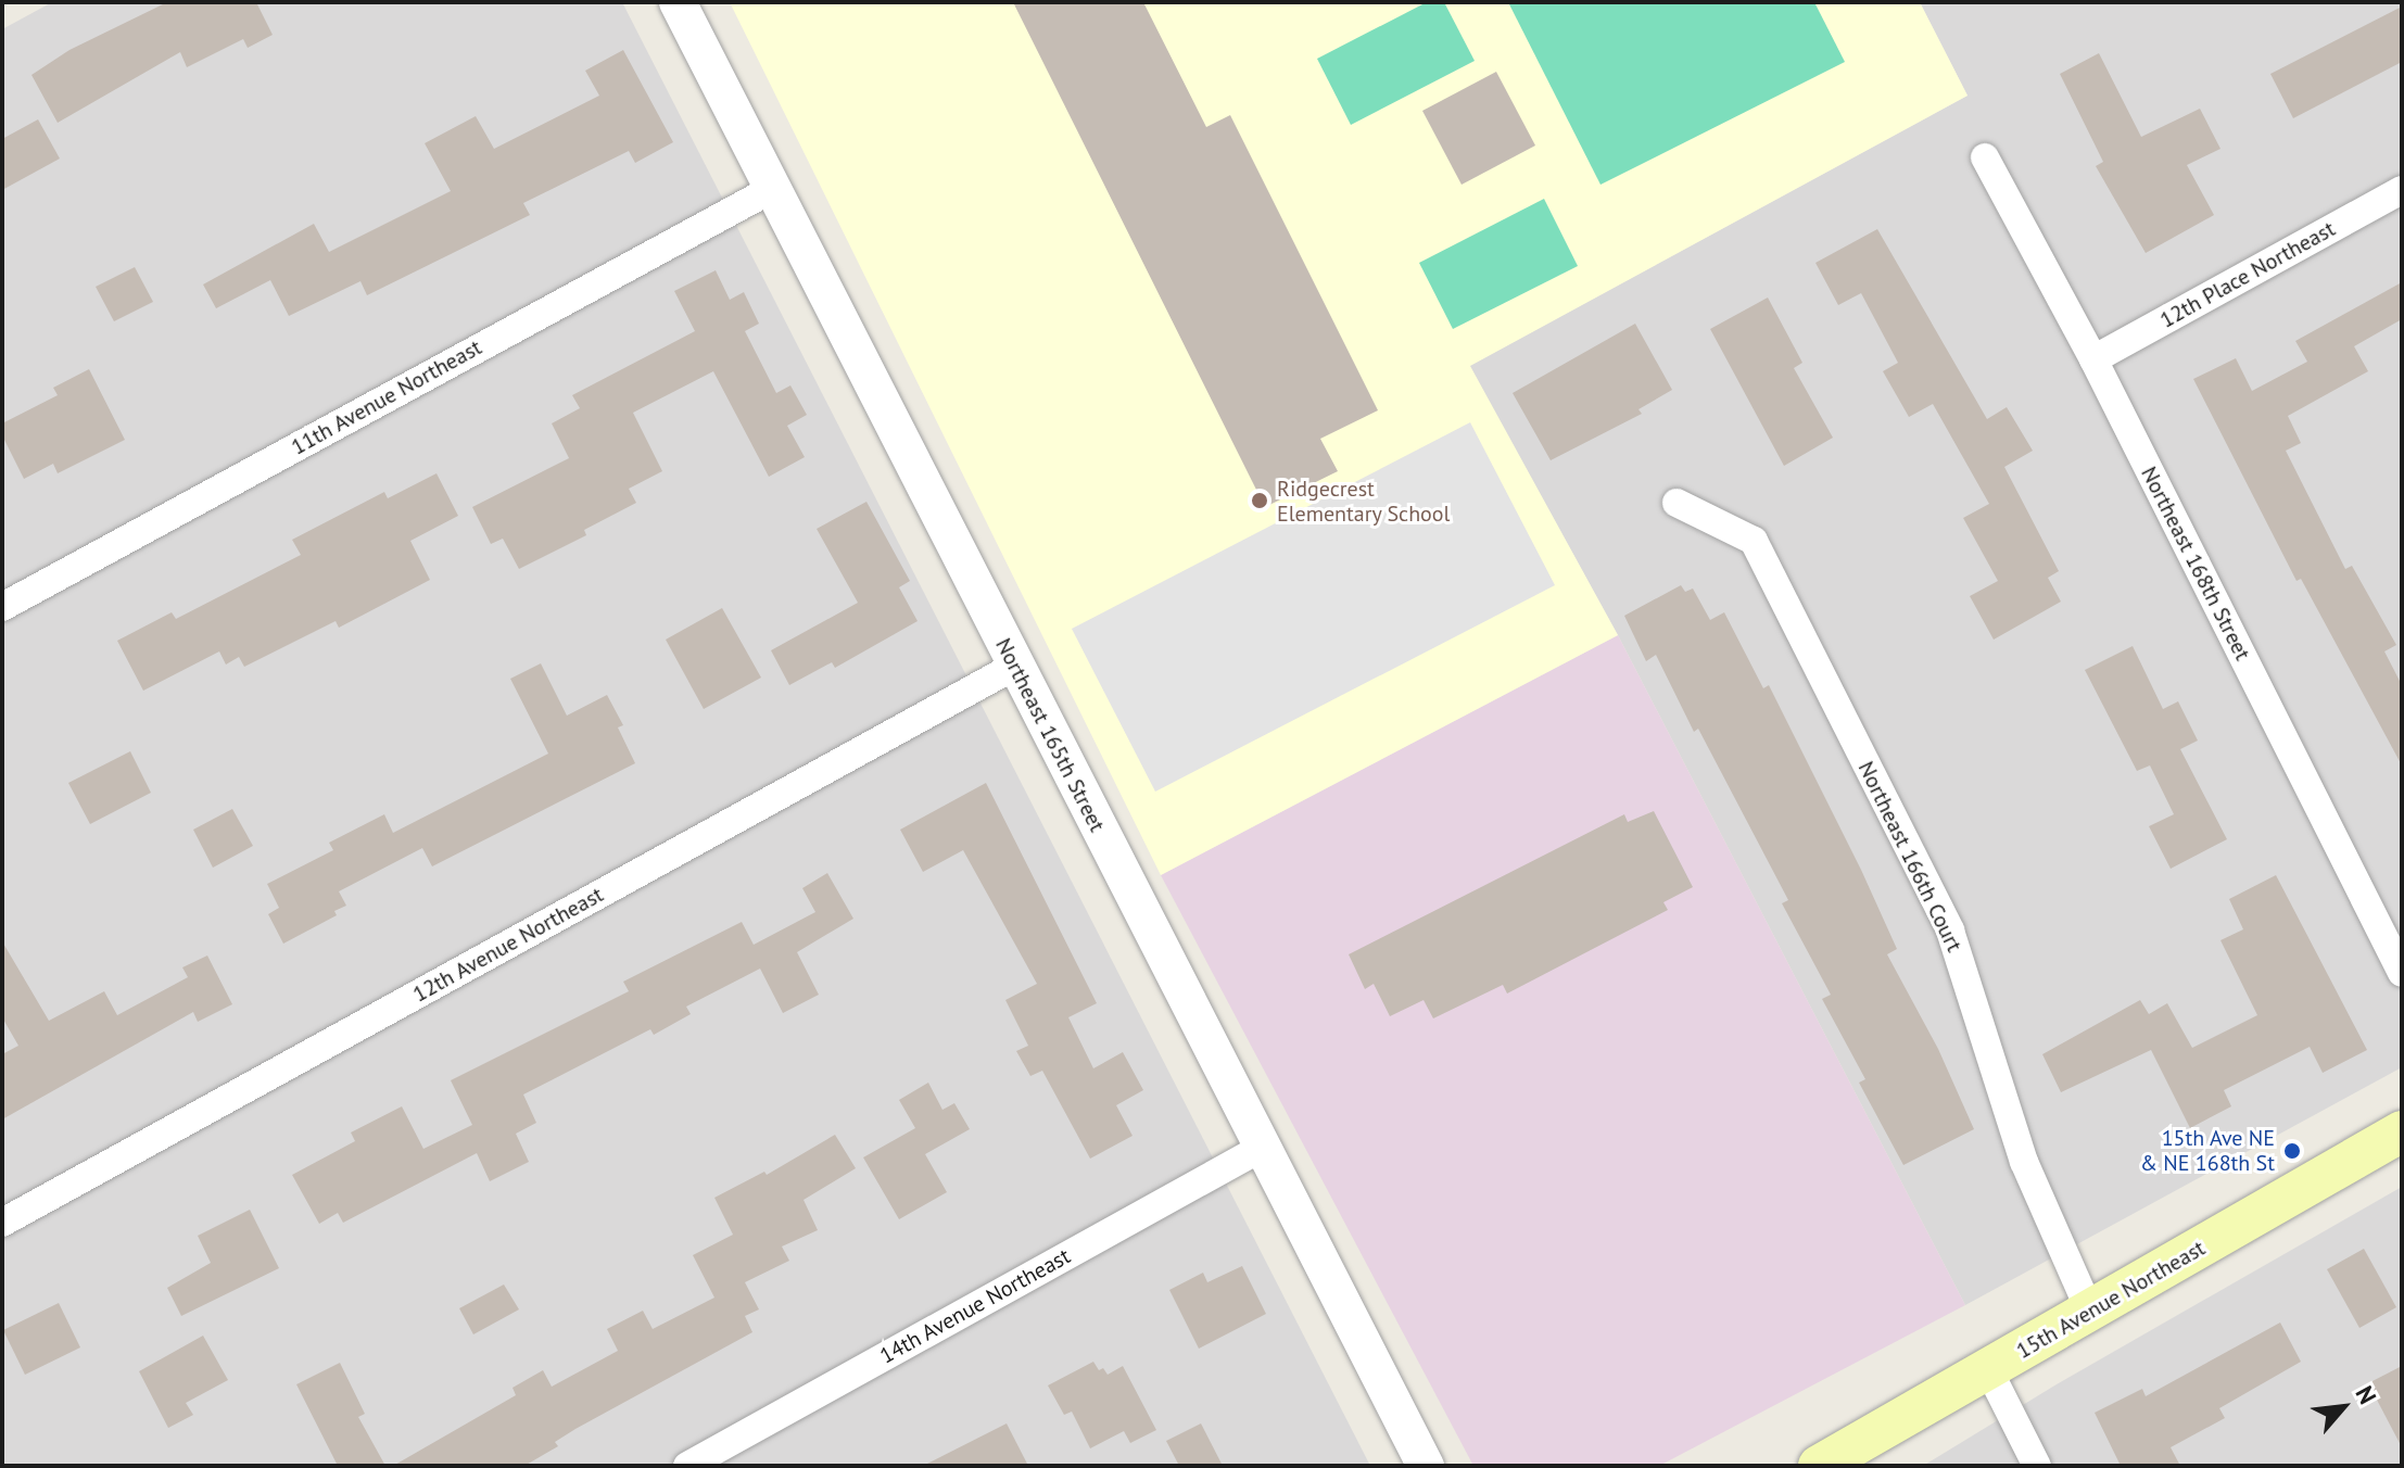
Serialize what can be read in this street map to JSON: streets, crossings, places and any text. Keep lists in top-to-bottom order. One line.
{"streets":{"main road":["15th Avenue Northeast"],"street":["12th Place Northeast","11th Avenue Northeast","Northeast 168th Street","Northeast 165th Street","Northeast 166th Court","12th Avenue Northeast","14th Avenue Northeast"]},"crossings":[["12th Place Northeast","Northeast 168th Street"],["11th Avenue Northeast","Northeast 165th Street"],["Northeast 165th Street","12th Avenue Northeast"],["Northeast 165th Street","14th Avenue Northeast"],["Northeast 166th Court","15th Avenue Northeast"]],"places":["Ridgecrest Elementary School","15th Ave NE & NE 168th St"],"north":"top right"}
